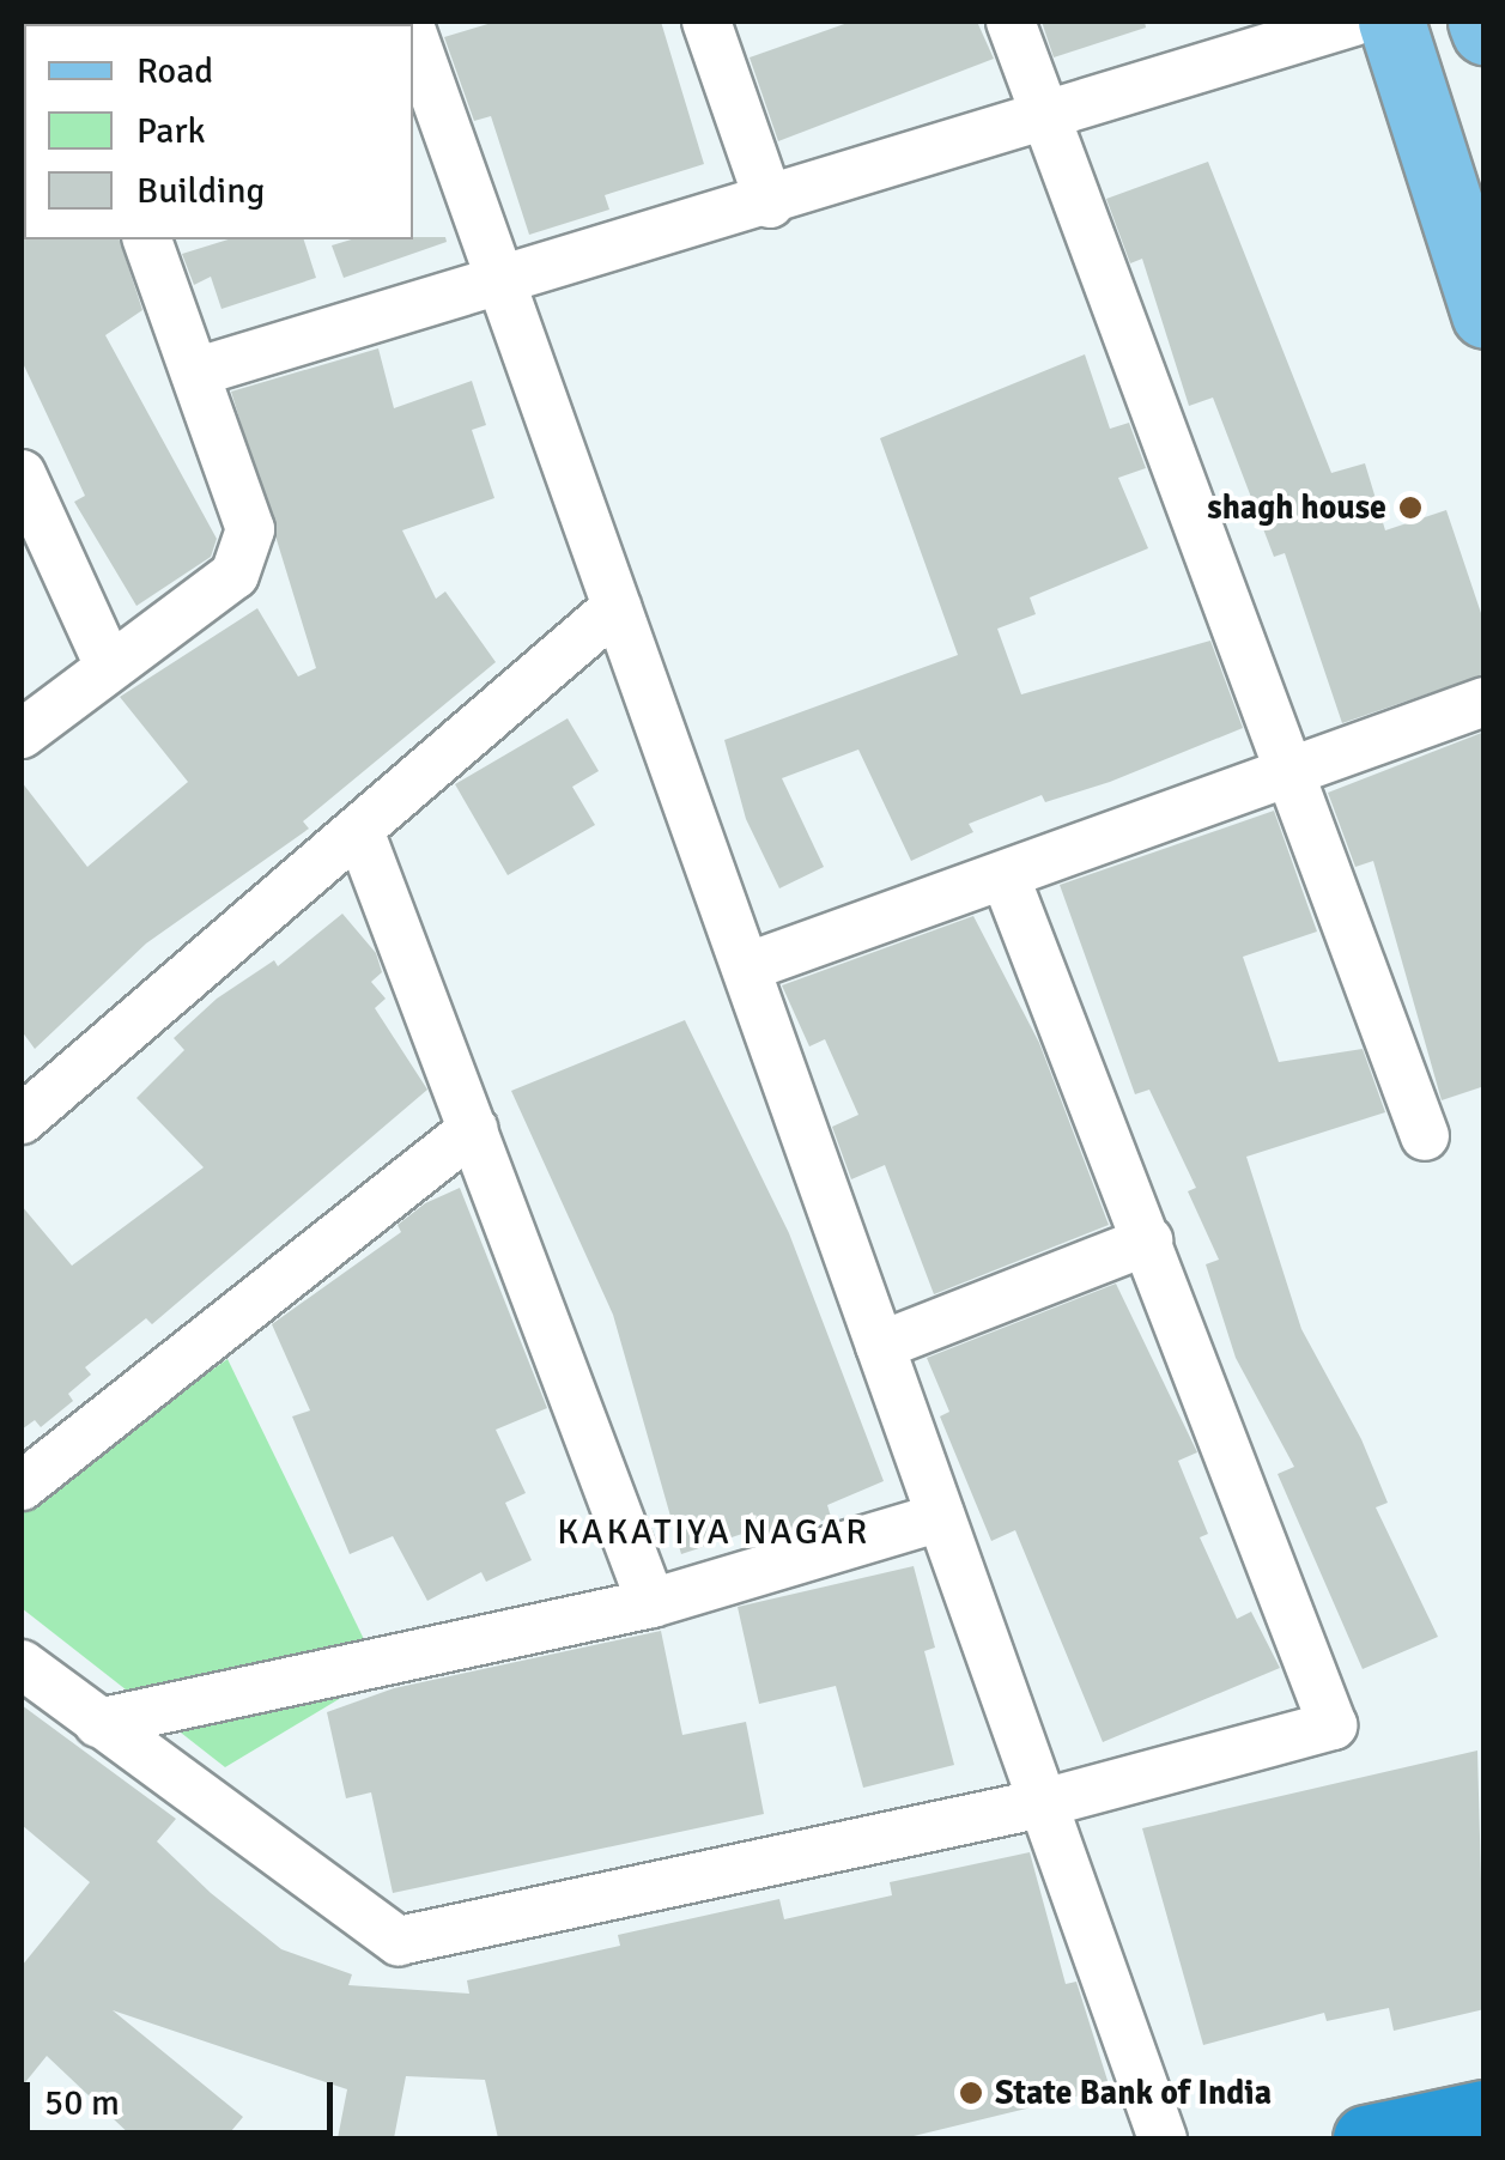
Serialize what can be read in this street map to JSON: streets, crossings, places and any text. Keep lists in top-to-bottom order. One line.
{"districts":["KAKATIYA NAGAR"],"places":["shagh house","State Bank of India"],"legend":["Road","Park","Building"],"scale_bar":"50 m"}
